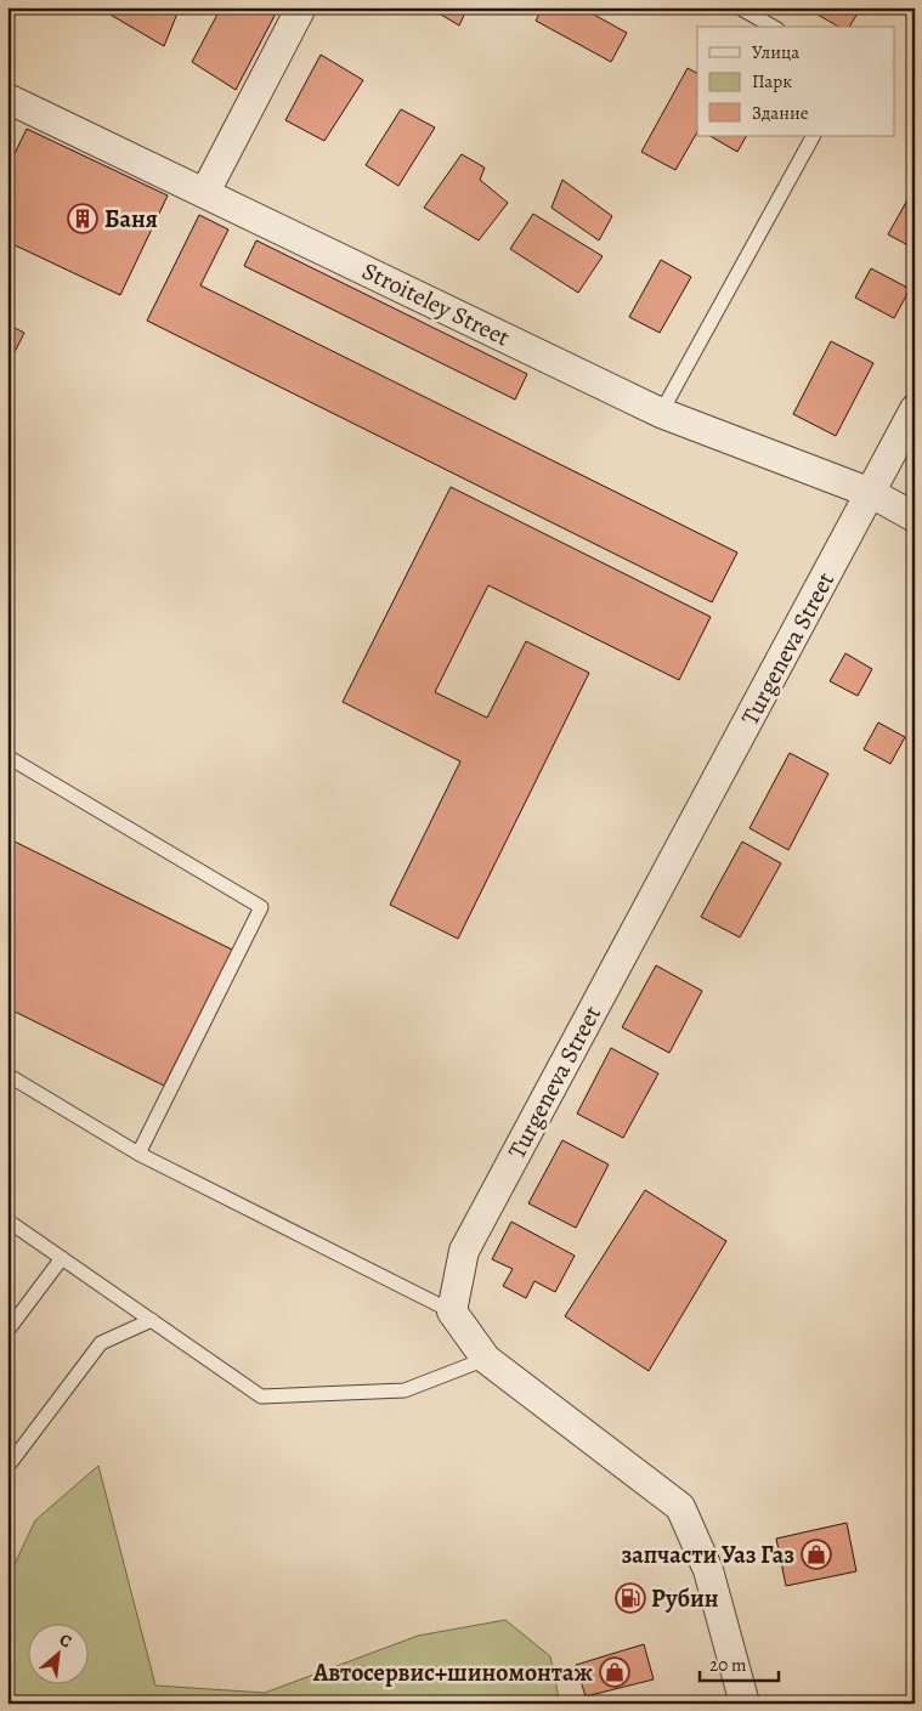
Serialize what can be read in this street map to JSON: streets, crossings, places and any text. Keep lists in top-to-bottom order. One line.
{"streets":{"street":["Stroiteley Street","Turgeneva Street"]},"crossings":[["Stroiteley Street","Turgeneva Street"]],"places":{"building":["Баня"],"shop":["запчасти Уаз Газ","Автосервис+шиномонтаж"],"fuel station":["Рубин"]},"legend":["Улица","Парк","Здание"],"scale_bar":"20 m","north":"top right"}
